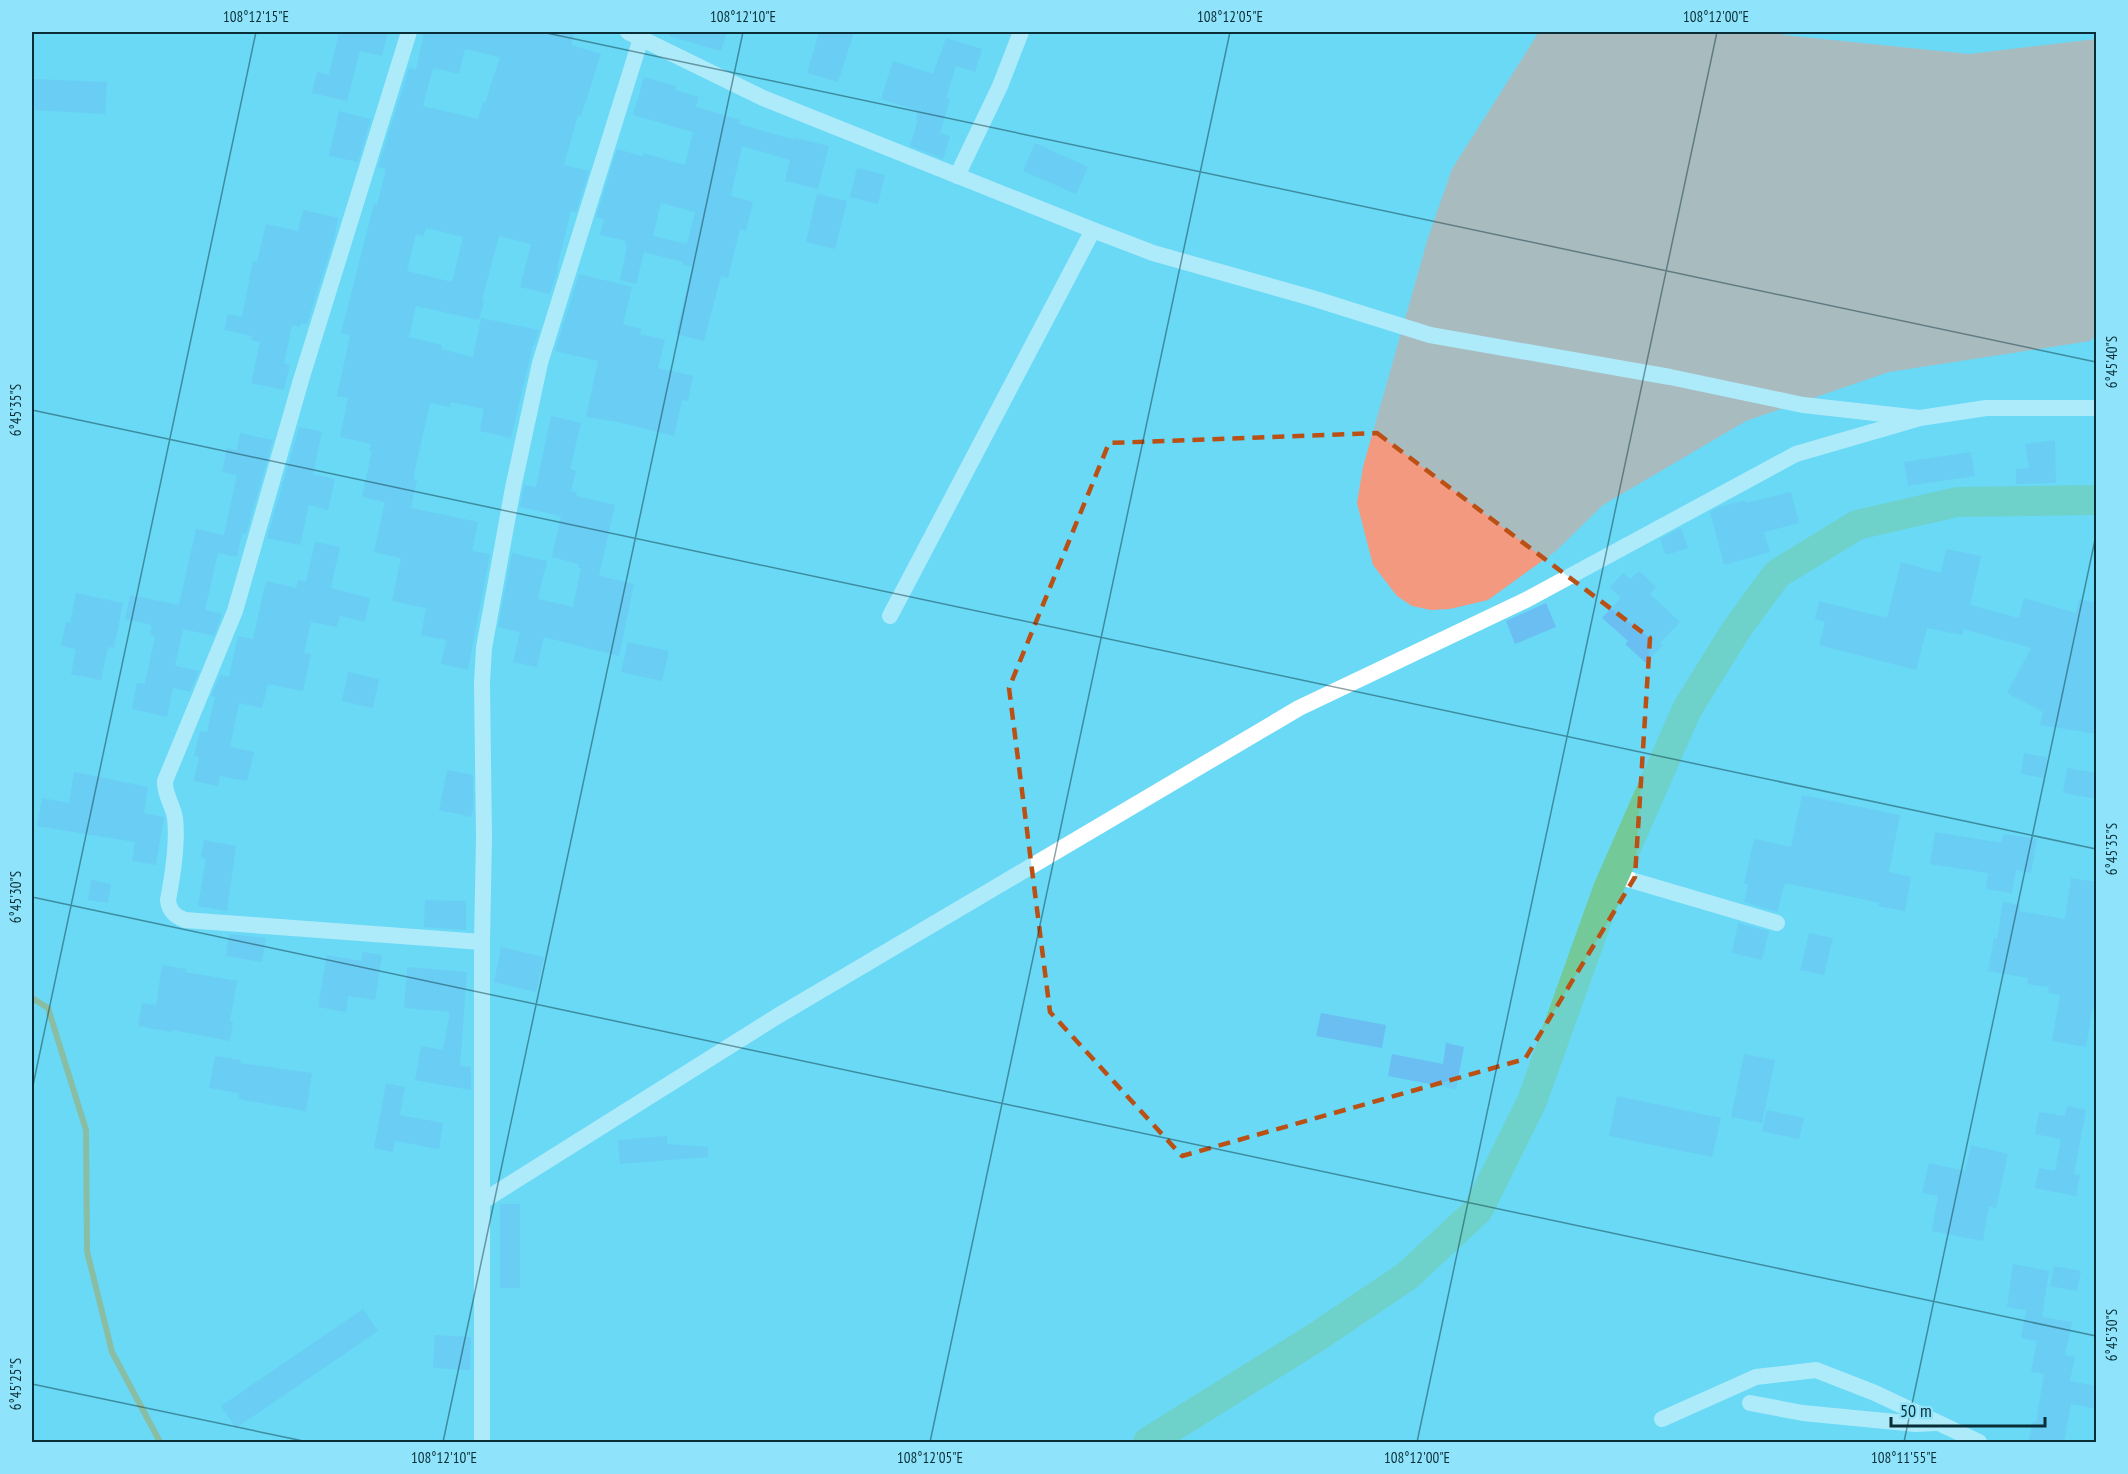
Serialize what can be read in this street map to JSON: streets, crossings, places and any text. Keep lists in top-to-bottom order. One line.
{"scale_bar":"50 m","coordinates":["108°12'15\"E","108°12'10\"E","108°12'05\"E","108°12'00\"E","6°45'40\"S","6°45'35\"S","6°45'30\"S","6°45'25\"S","108°11'55\"E"]}
